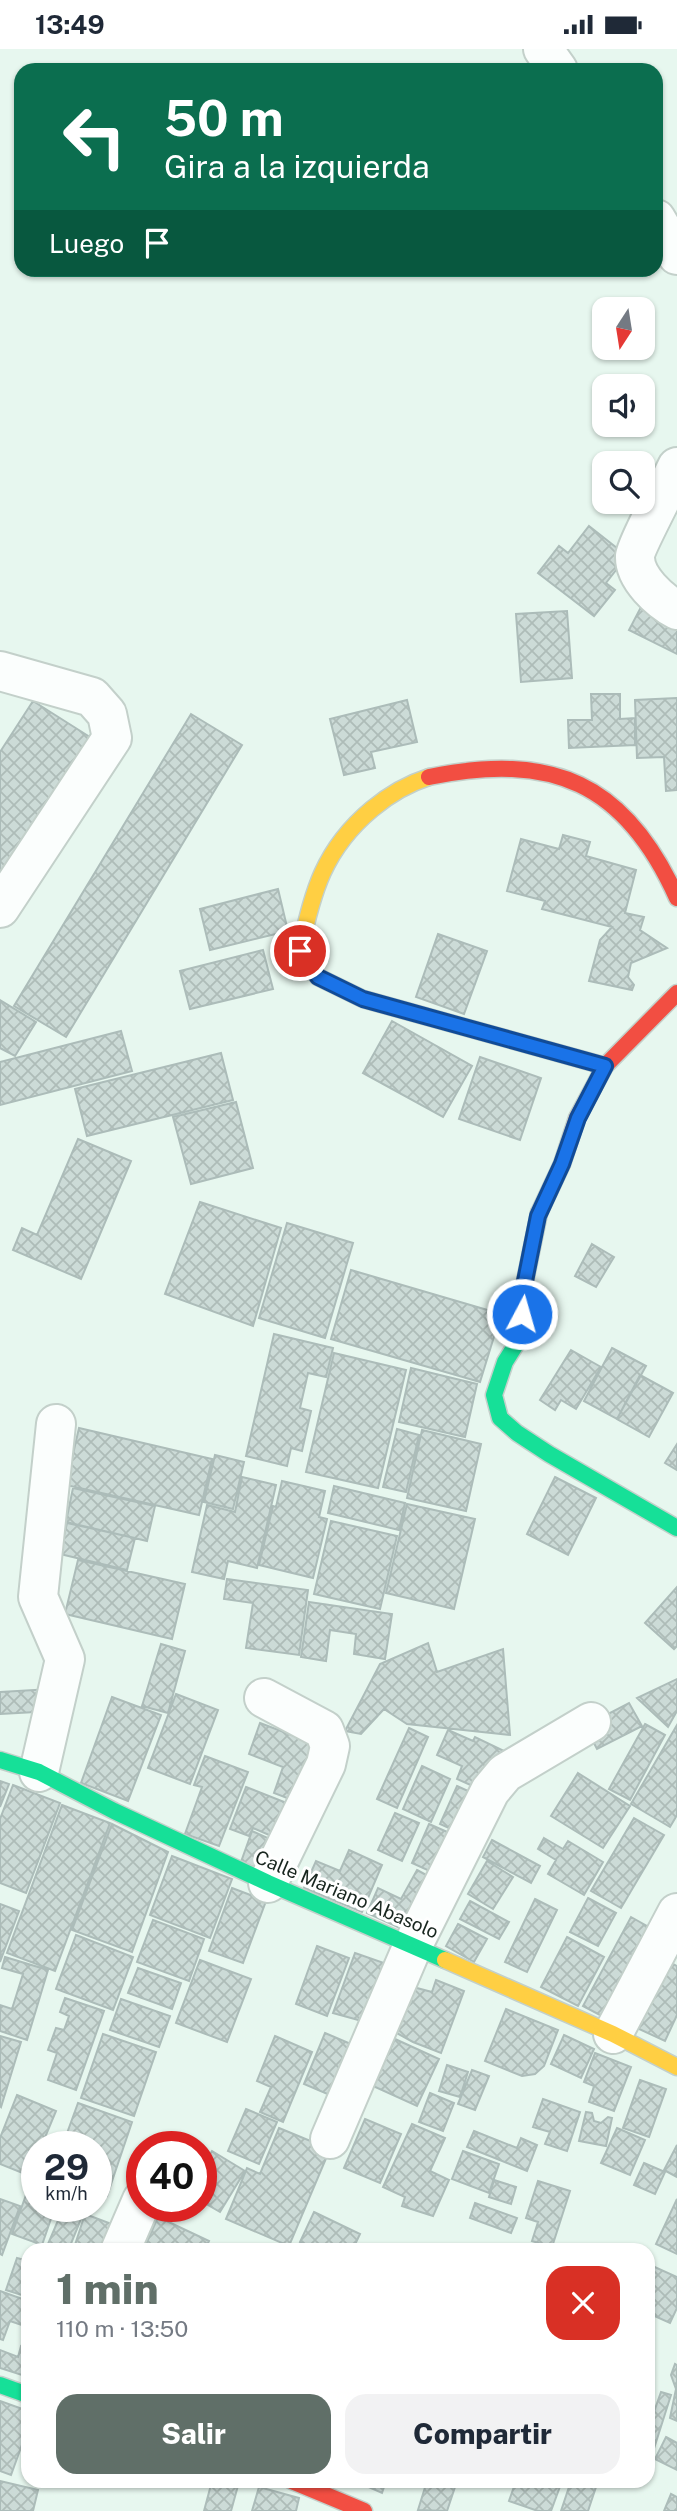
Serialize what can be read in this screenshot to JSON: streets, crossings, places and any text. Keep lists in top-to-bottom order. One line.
{"streets":{"street":["Calle Mariano Abasolo"]},"north":"bottom","page":{"status":"13:49","turn":["50 m","Gira a la izquierda"],"then":"Luego","speed":"29 km/h","limit":"40","heading":["1 min","110 m · 13:50"],"buttons":["Salir","Compartir"]}}
